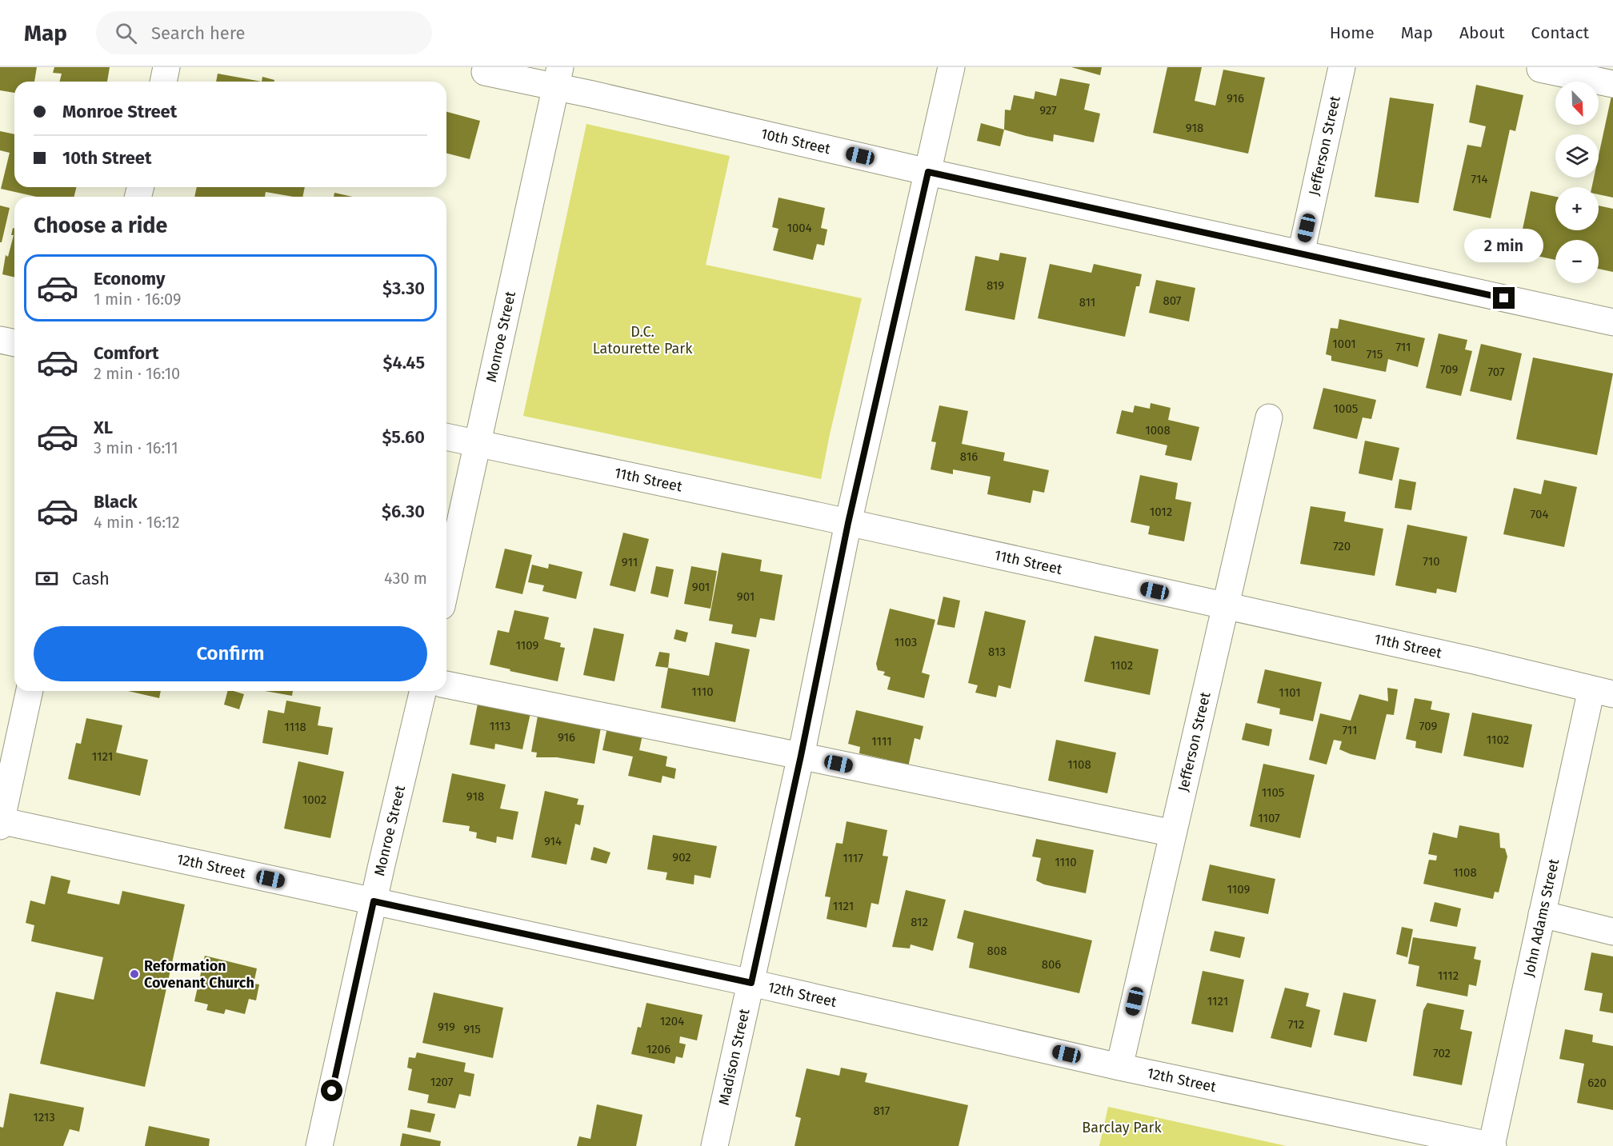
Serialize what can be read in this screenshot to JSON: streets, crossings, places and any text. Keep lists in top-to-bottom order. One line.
{"streets":{"street":["10th Street","Jefferson Street","Monroe Street","11th Street","12th Street","John Adams Street","Madison Street"]},"crossings":[["10th Street","Jefferson Street"],["10th Street","Monroe Street"],["10th Street","Madison Street"],["Jefferson Street","11th Street"],["Jefferson Street","12th Street"],["Monroe Street","11th Street"],["Monroe Street","12th Street"],["11th Street","John Adams Street"],["11th Street","Madison Street"],["12th Street","John Adams Street"],["12th Street","Madison Street"]],"parks":["D.C. Latourette Park","Barclay Park"],"places":["Reformation Covenant Church"],"house_numbers":["916","927","918","714","1004","819","807","811","1001","711","715","709","707","1005","1008","816","1012","704","720","710","911","901","901","1103","1109","813","1102","1110","1101","1113","709","1118","711","916","1102","1111","1121","1108","1105","918","1002","1107","914","902","1117","1110","1108","1109","1121","812","808","806","1112","1121","1204","712","919","915","1206","702","1207","620","817","1213"],"north":"bottom right","page":{"header":"Map","search":"Search here","nav":["Home","Map","About","Contact"],"map_buttons":["+","−"],"banner":["Monroe Street","10th Street"],"heading":"Choose a ride","bubble":"2 min","list":[{"name":"Economy","note":"1 min · 16:09","value":"$3.30"},{"name":"Comfort","note":"2 min · 16:10","value":"$4.45"},{"name":"XL","note":"3 min · 16:11","value":"$5.60"},{"name":"Black","note":"4 min · 16:12","value":"$6.30"}],"pay":["Cash","430 m"],"buttons":"Confirm"}}
